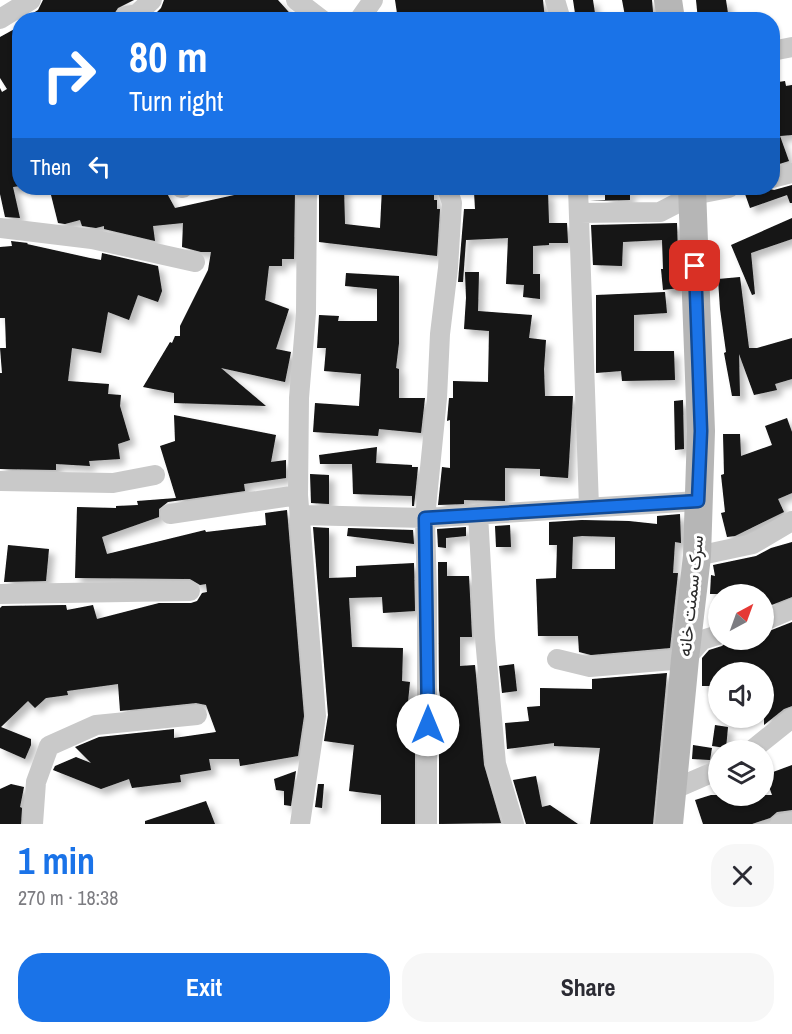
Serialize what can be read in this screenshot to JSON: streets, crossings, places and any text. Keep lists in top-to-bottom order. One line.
{"streets":{"street":["سرک سمنت خانه"]},"north":"top right","page":{"turn":["80 m","Turn right"],"then":"Then","heading":["1 min","270 m · 18:38"],"buttons":["Exit","Share"]}}
